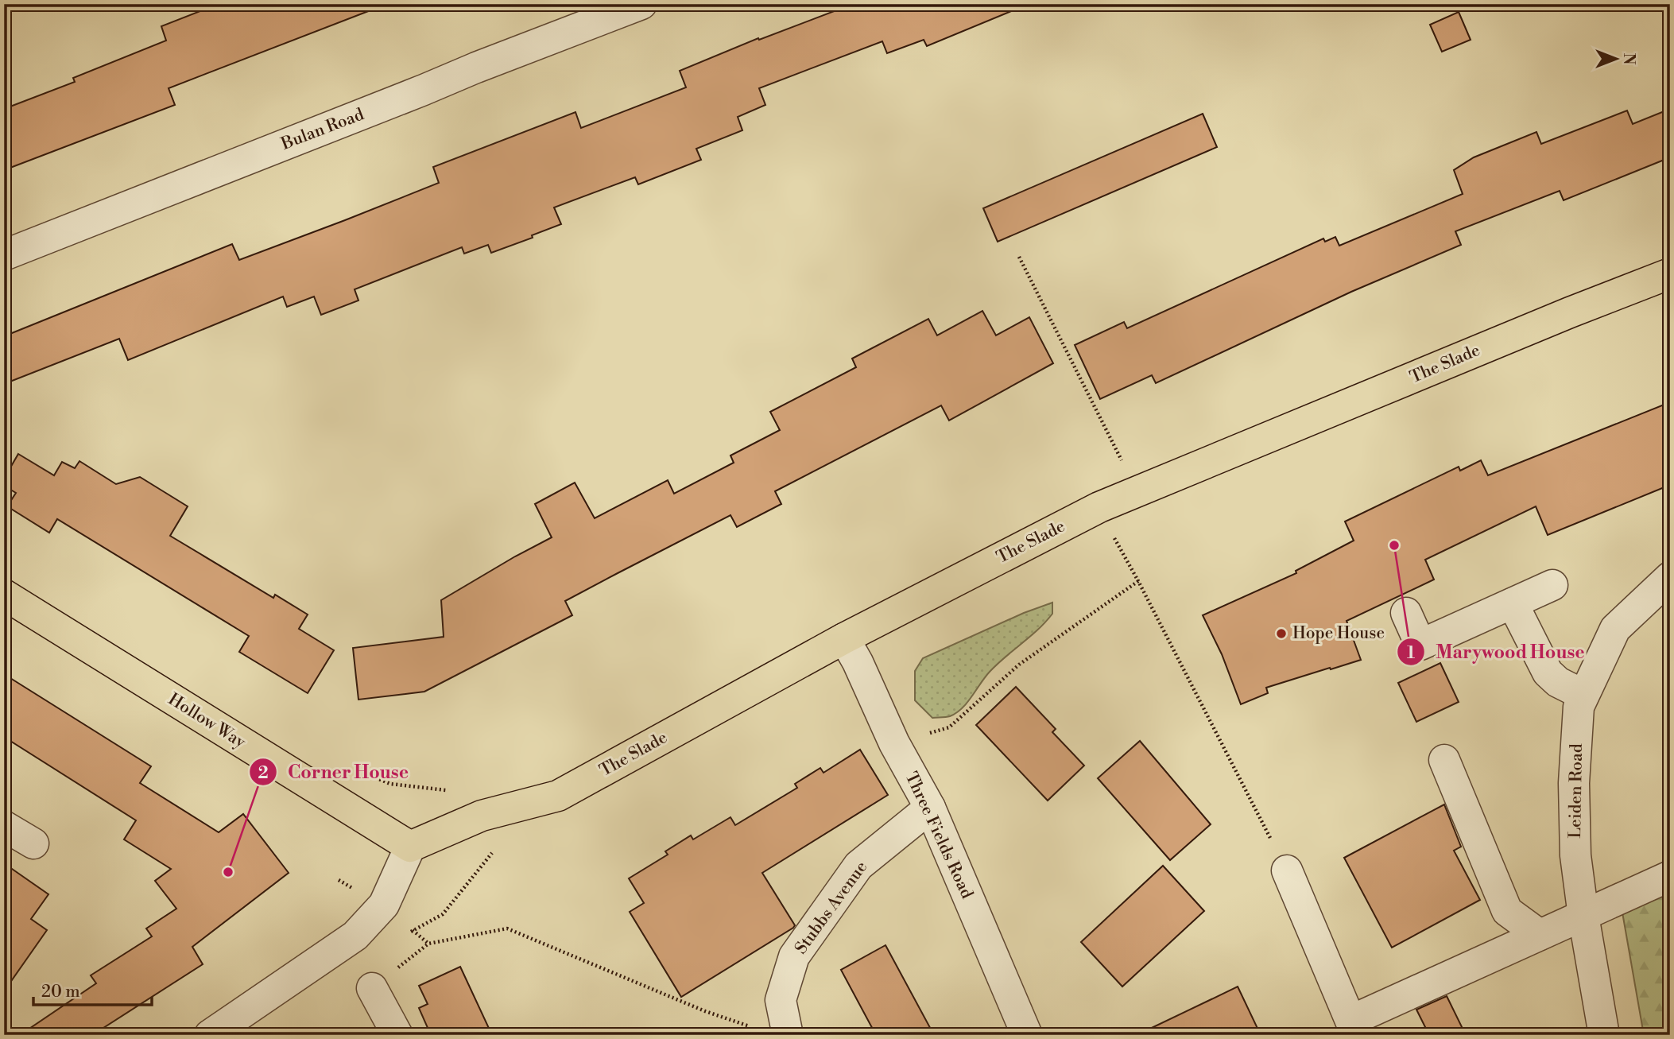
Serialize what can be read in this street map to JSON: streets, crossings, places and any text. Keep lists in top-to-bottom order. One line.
{"streets":{"main road":["The Slade","Hollow Way"],"street":["Bulan Road","Leiden Road","Three Fields Road","Stubbs Avenue"]},"crossings":[["The Slade","Hollow Way"],["The Slade","Three Fields Road"],["Three Fields Road","Stubbs Avenue"]],"places":["Marywood House","Hope House","Corner House"],"scale_bar":"20 m","north":"right"}
